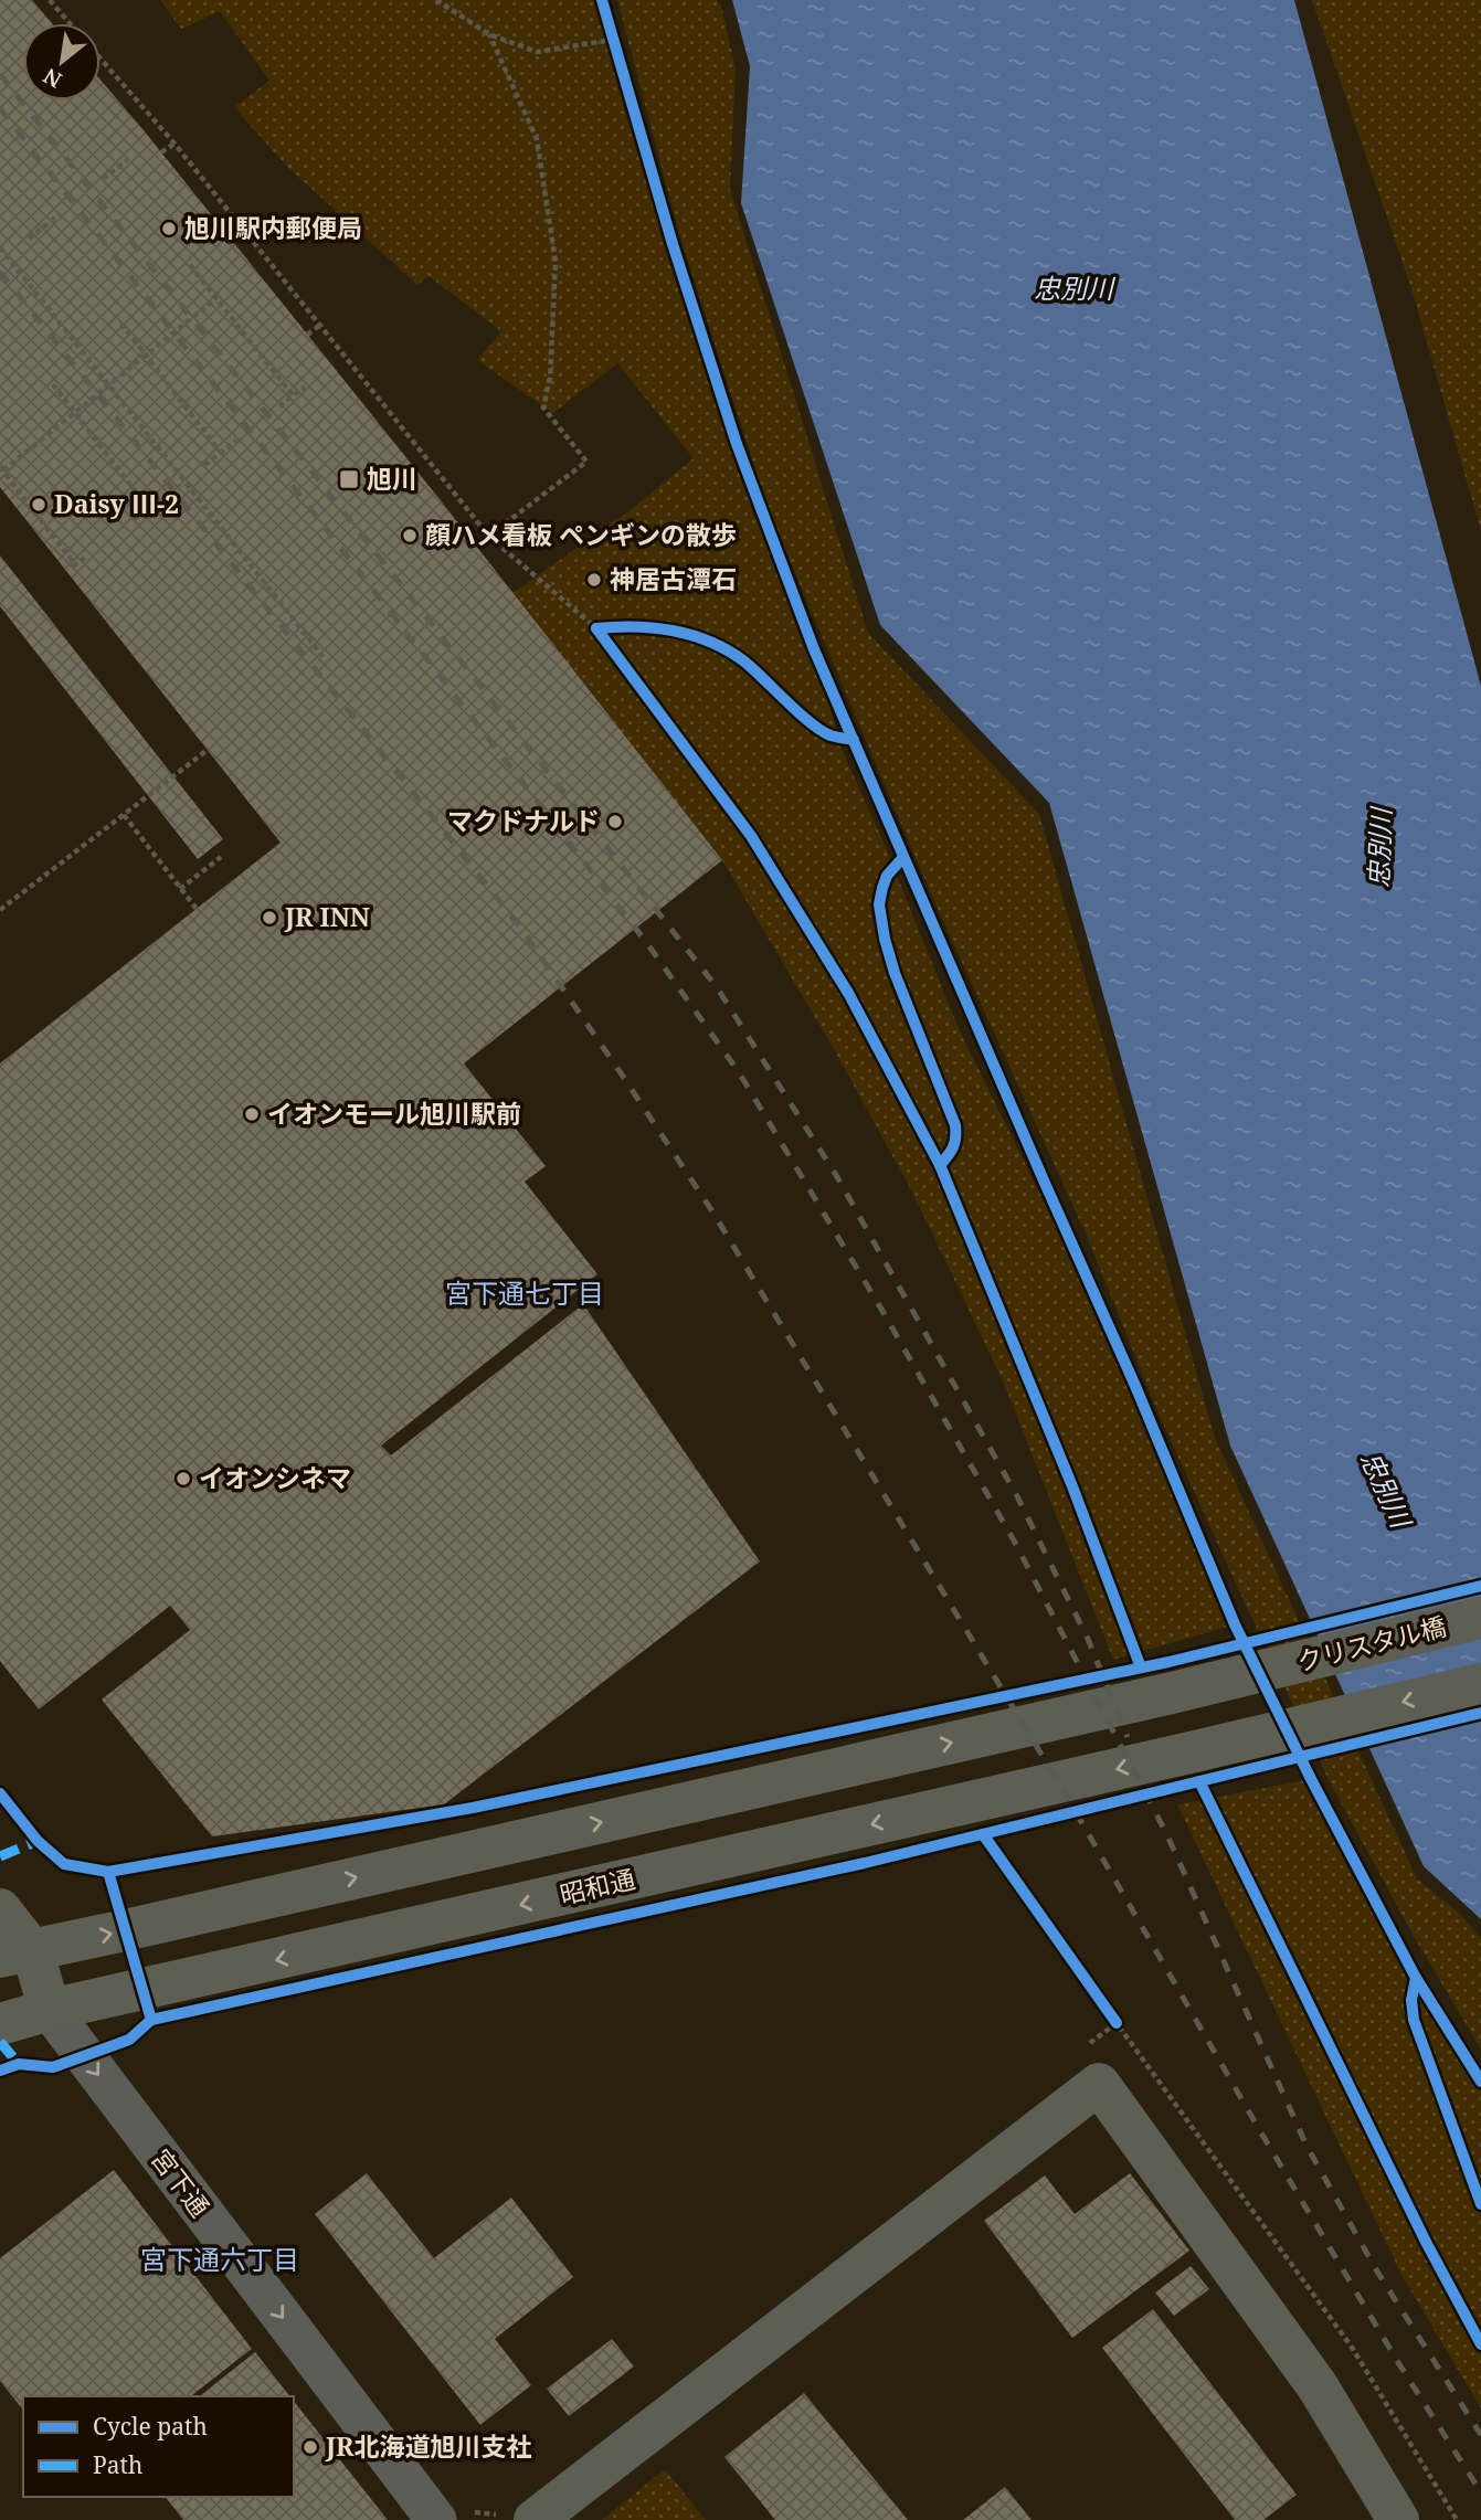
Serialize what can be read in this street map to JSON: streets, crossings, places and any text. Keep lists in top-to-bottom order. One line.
{"streets":{"street":["クリスタル橋","昭和通","宮下通"]},"crossings":[["クリスタル橋","宮下通"],["昭和通","宮下通"]],"one_way":["クリスタル橋","昭和通","宮下通"],"districts":["宮下通七丁目","宮下通六丁目"],"water":["忠別川"],"places":{"other":["旭川駅内郵便局","Daisy Ⅲ-2","顔ハメ看板 ペンギンの散歩","神居古潭石","マクドナルド","JR INN","イオンモール旭川駅前","イオンシネマ","JR北海道旭川支社"],"transit":["旭川"]},"legend":["Cycle path","Path"],"north":"bottom left"}
